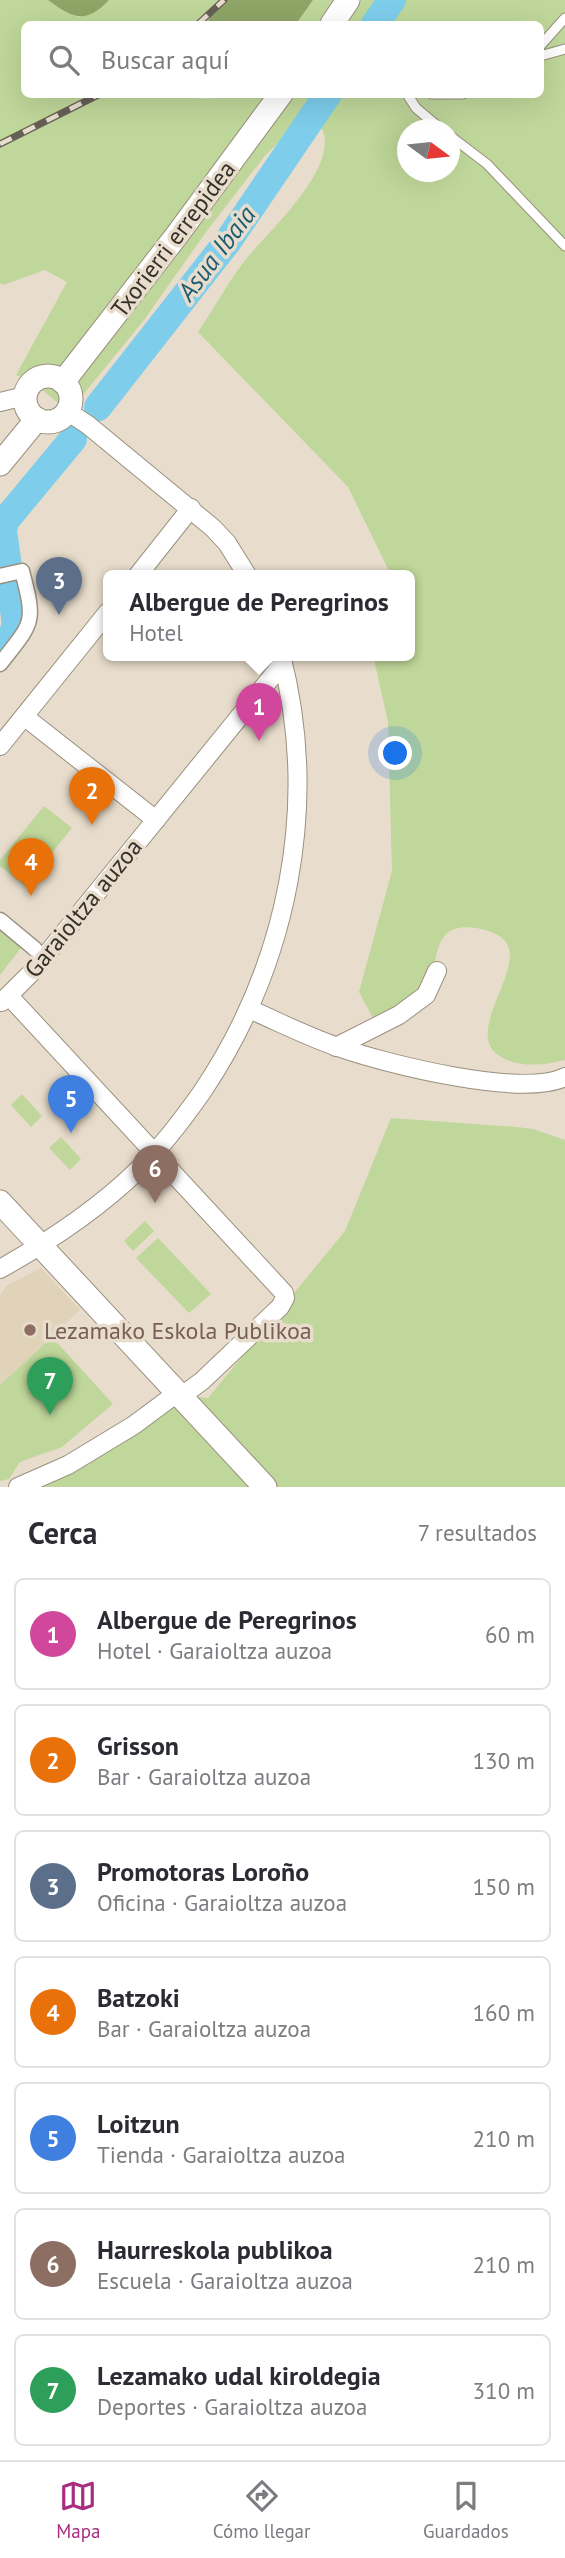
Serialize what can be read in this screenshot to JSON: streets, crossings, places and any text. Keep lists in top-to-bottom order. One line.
{"streets":{"street":["Txorierri errepidea","Garaioltza auzoa"]},"water":["Asua Ibaia"],"places":["Lezamako Eskola Publikoa"],"north":"right","page":{"search":"Buscar aquí","pins":["3","1","2","4","5","6","7"],"popup":["Albergue de Peregrinos","Hotel"],"heading":["Cerca","7 resultados"],"list":[{"mark":"1","name":"Albergue de Peregrinos","note":"Hotel · Garaioltza auzoa","value":"60 m"},{"mark":"2","name":"Grisson","note":"Bar · Garaioltza auzoa","value":"130 m"},{"mark":"3","name":"Promotoras Loroño","note":"Oficina · Garaioltza auzoa","value":"150 m"},{"mark":"4","name":"Batzoki","note":"Bar · Garaioltza auzoa","value":"160 m"},{"mark":"5","name":"Loitzun","note":"Tienda · Garaioltza auzoa","value":"210 m"},{"mark":"6","name":"Haurreskola publikoa","note":"Escuela · Garaioltza auzoa","value":"210 m"},{"mark":"7","name":"Lezamako udal kiroldegia","note":"Deportes · Garaioltza auzoa","value":"310 m"}],"nav":["Mapa","Cómo llegar","Guardados"]}}
